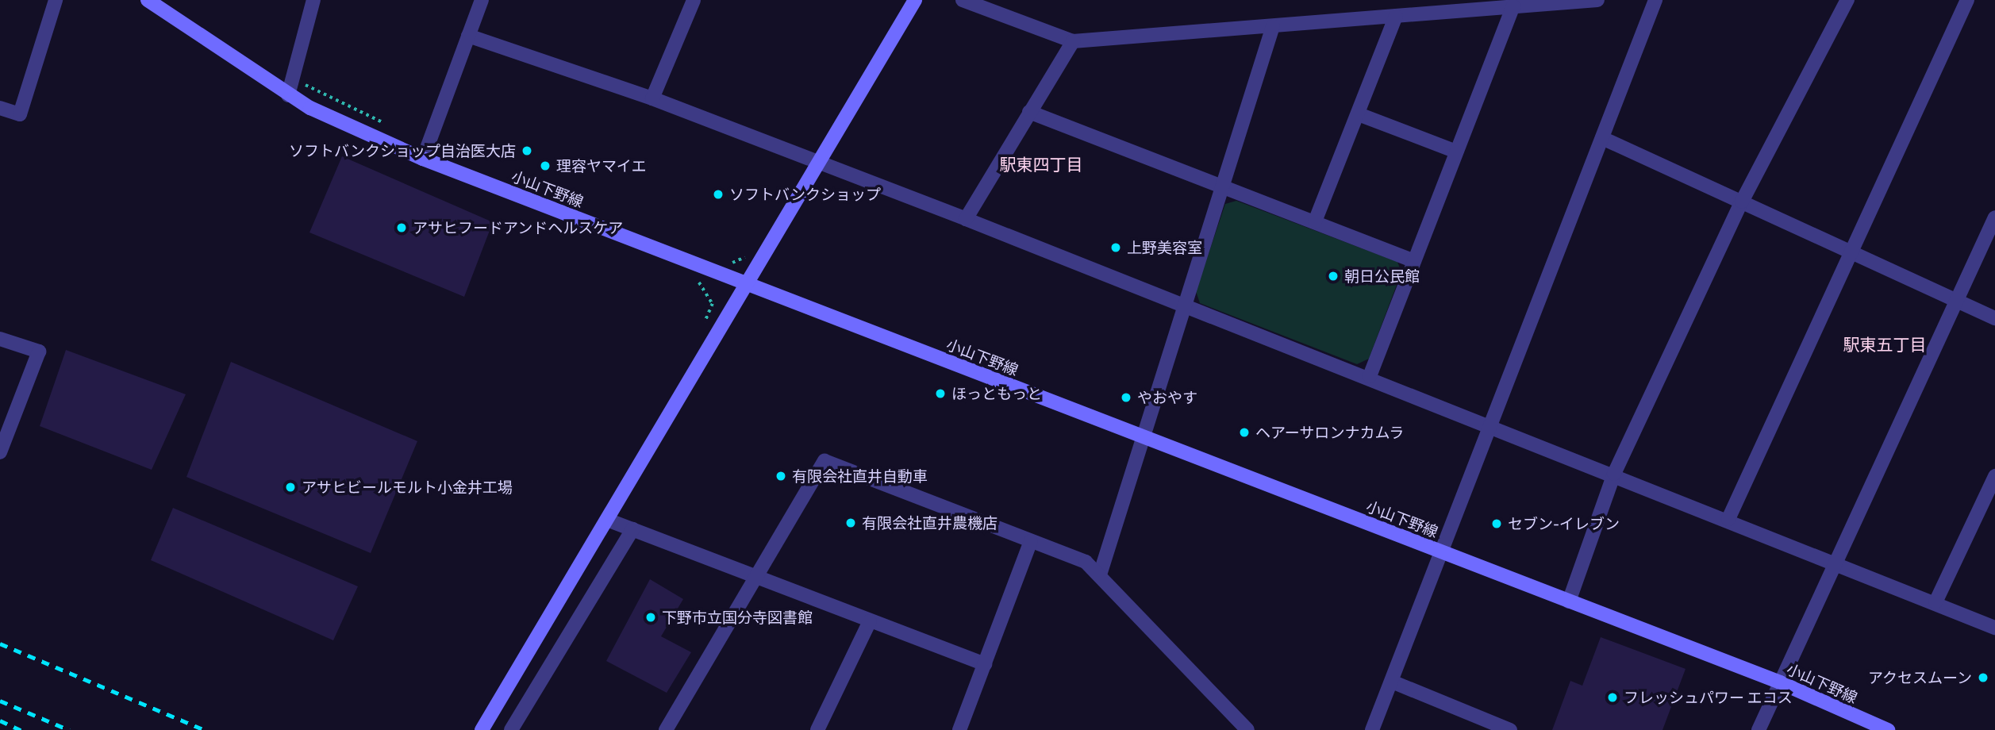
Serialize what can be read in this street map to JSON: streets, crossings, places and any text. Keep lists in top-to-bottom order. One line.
{"streets":{"main road":["小山下野線"]},"districts":["駅東四丁目","駅東五丁目"],"places":["ソフトバンクショップ自治医大店","理容ヤマイエ","ソフトバンクショップ","アサヒフードアンドヘルスケア","上野美容室","朝日公民館","ほっともっと","やおやす","ヘアーサロンナカムラ","有限会社直井自動車","アサヒビールモルト小金井工場","有限会社直井農機店","セブン-イレブン","下野市立国分寺図書館","アクセスムーン","フレッシュパワー エコス"]}
